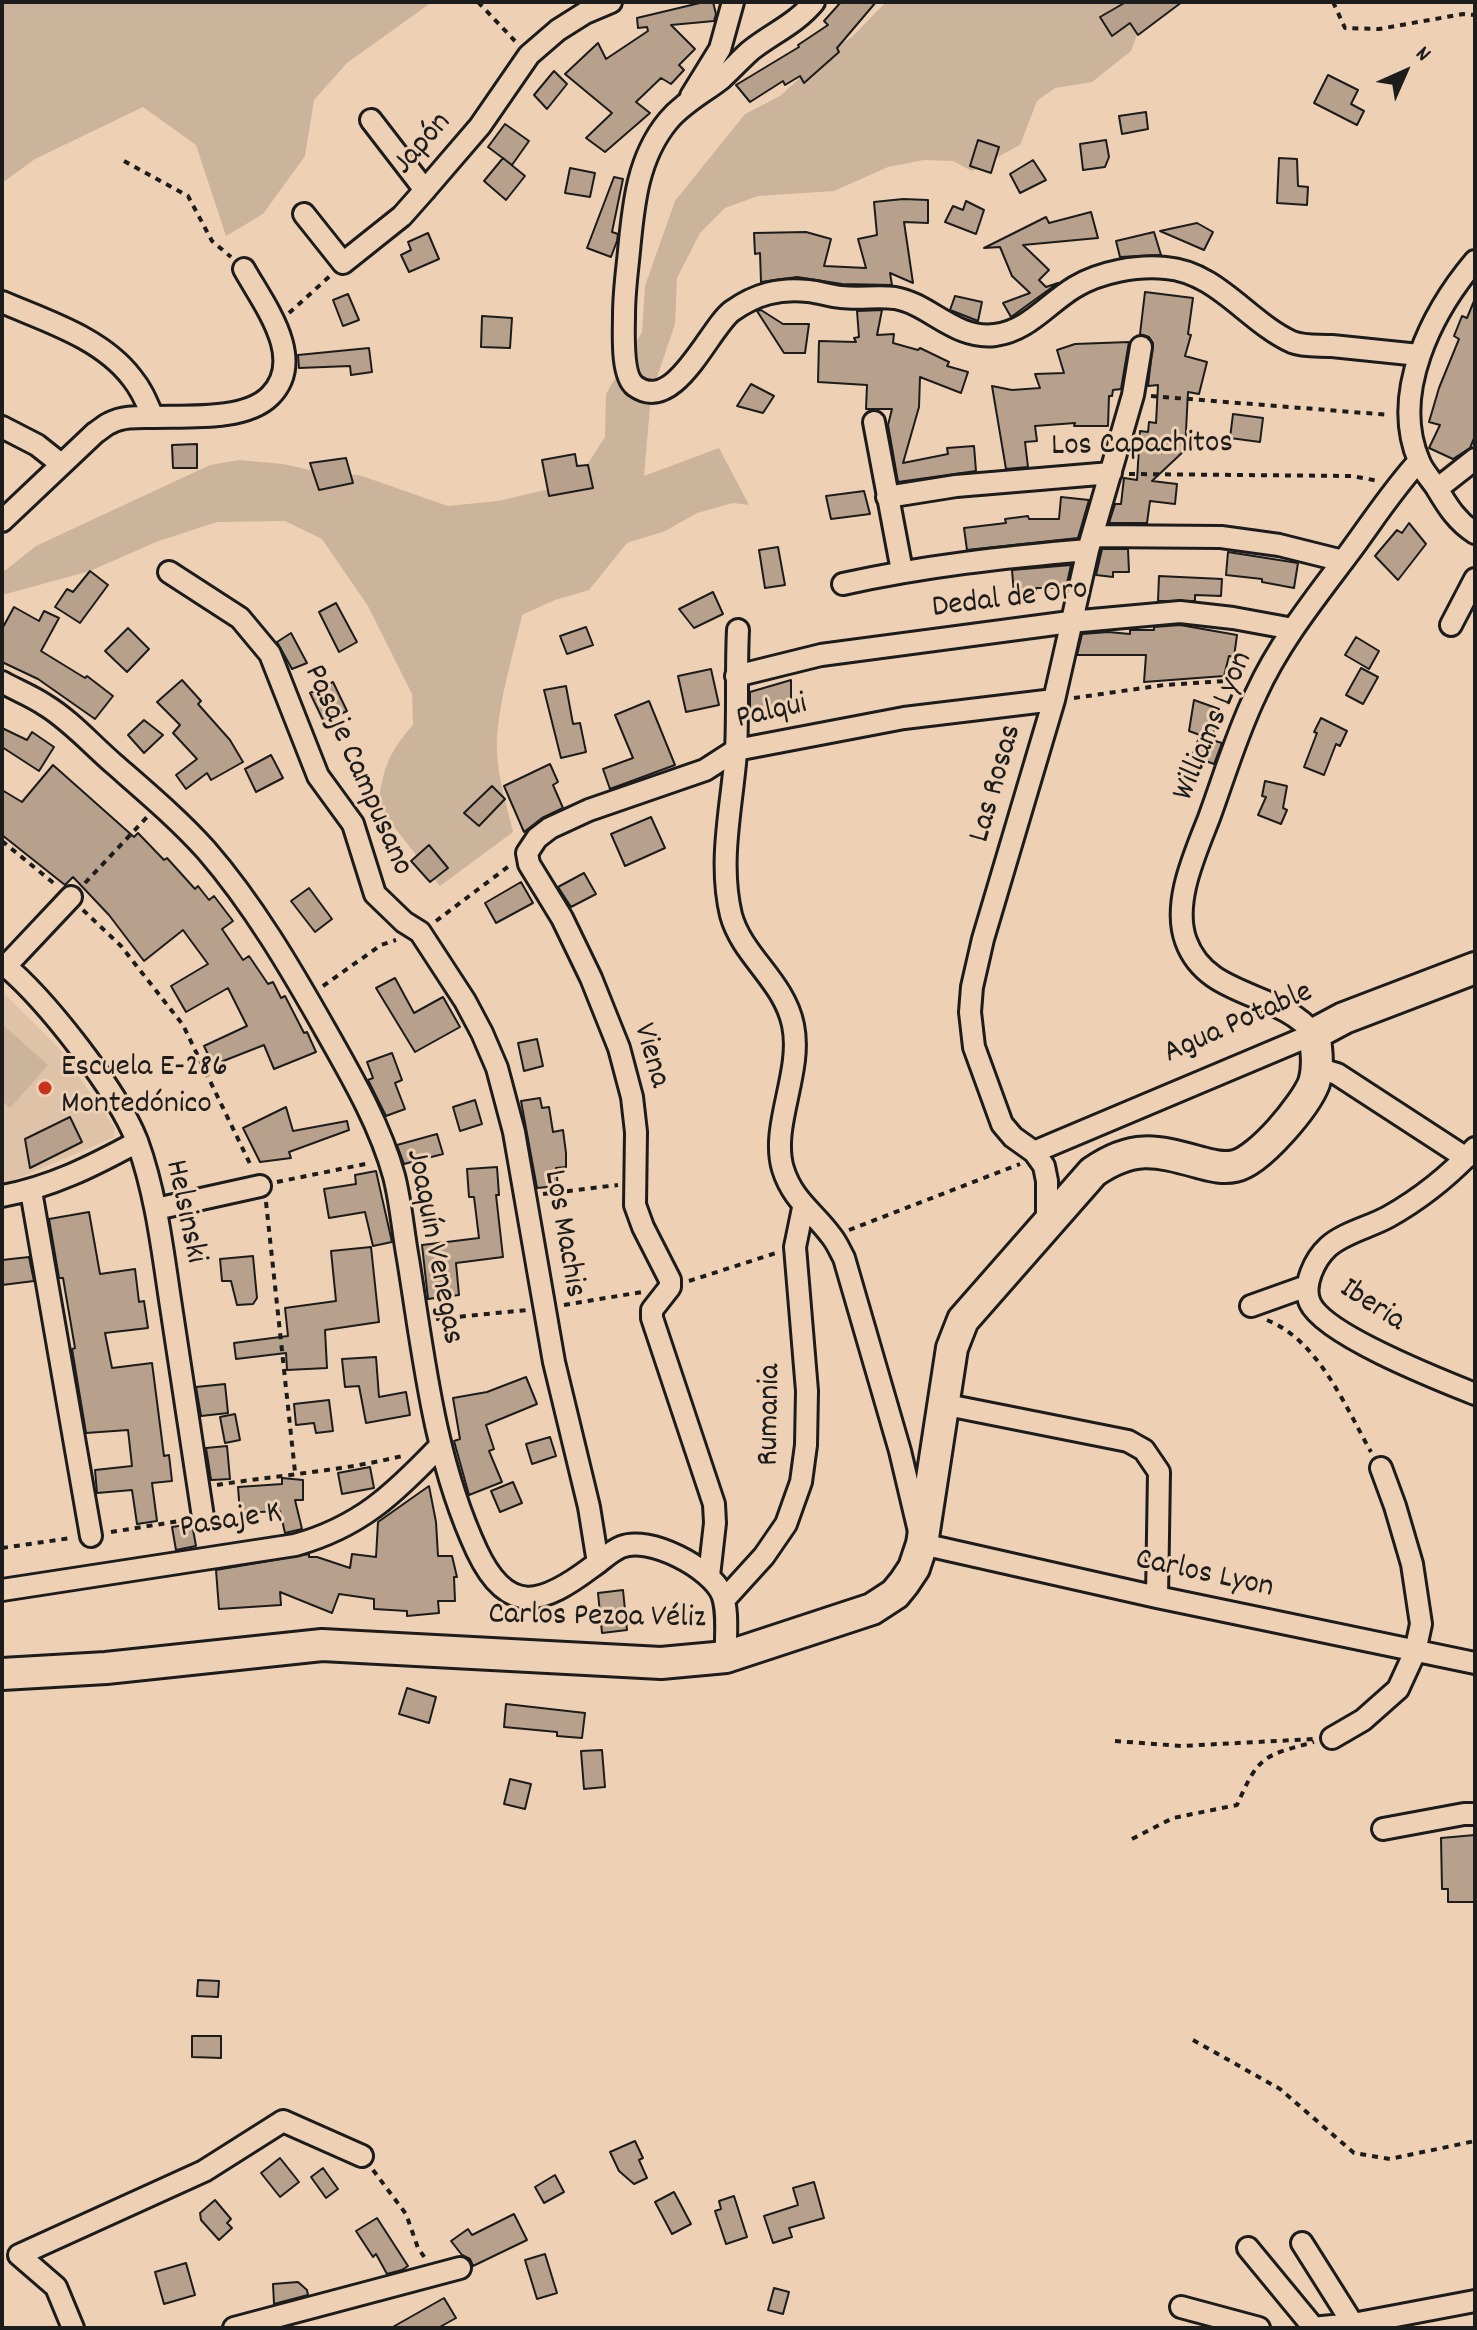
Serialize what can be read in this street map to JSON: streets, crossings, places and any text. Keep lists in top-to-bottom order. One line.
{"streets":{"main road":["Agua Potable","Carlos Pezoa Véliz"],"street":["Japón","Los Capachitos","Dedal de Oro","Palqui","Williams Lyon","Pasaje Campusano","Las Rosas","Viena","Helsinski","Los Machis","Joaquín Venegas","Iberia","Rumania","Pasaje K","Carlos Lyon"]},"crossings":[["Los Capachitos","Williams Lyon"],["Los Capachitos","Las Rosas"],["Dedal de Oro","Williams Lyon"],["Dedal de Oro","Las Rosas"],["Palqui","Las Rosas"],["Palqui","Viena"],["Williams Lyon","Agua Potable"],["Williams Lyon","Carlos Pezoa Véliz"],["Pasaje Campusano","Los Machis"],["Las Rosas","Agua Potable"],["Las Rosas","Carlos Pezoa Véliz"],["Agua Potable","Carlos Pezoa Véliz"],["Los Machis","Joaquín Venegas"],["Joaquín Venegas","Rumania"],["Joaquín Venegas","Pasaje K"],["Joaquín Venegas","Carlos Pezoa Véliz"],["Carlos Lyon","Carlos Pezoa Véliz"]],"places":["Escuela E-286 Montedónico"],"north":"top right"}
